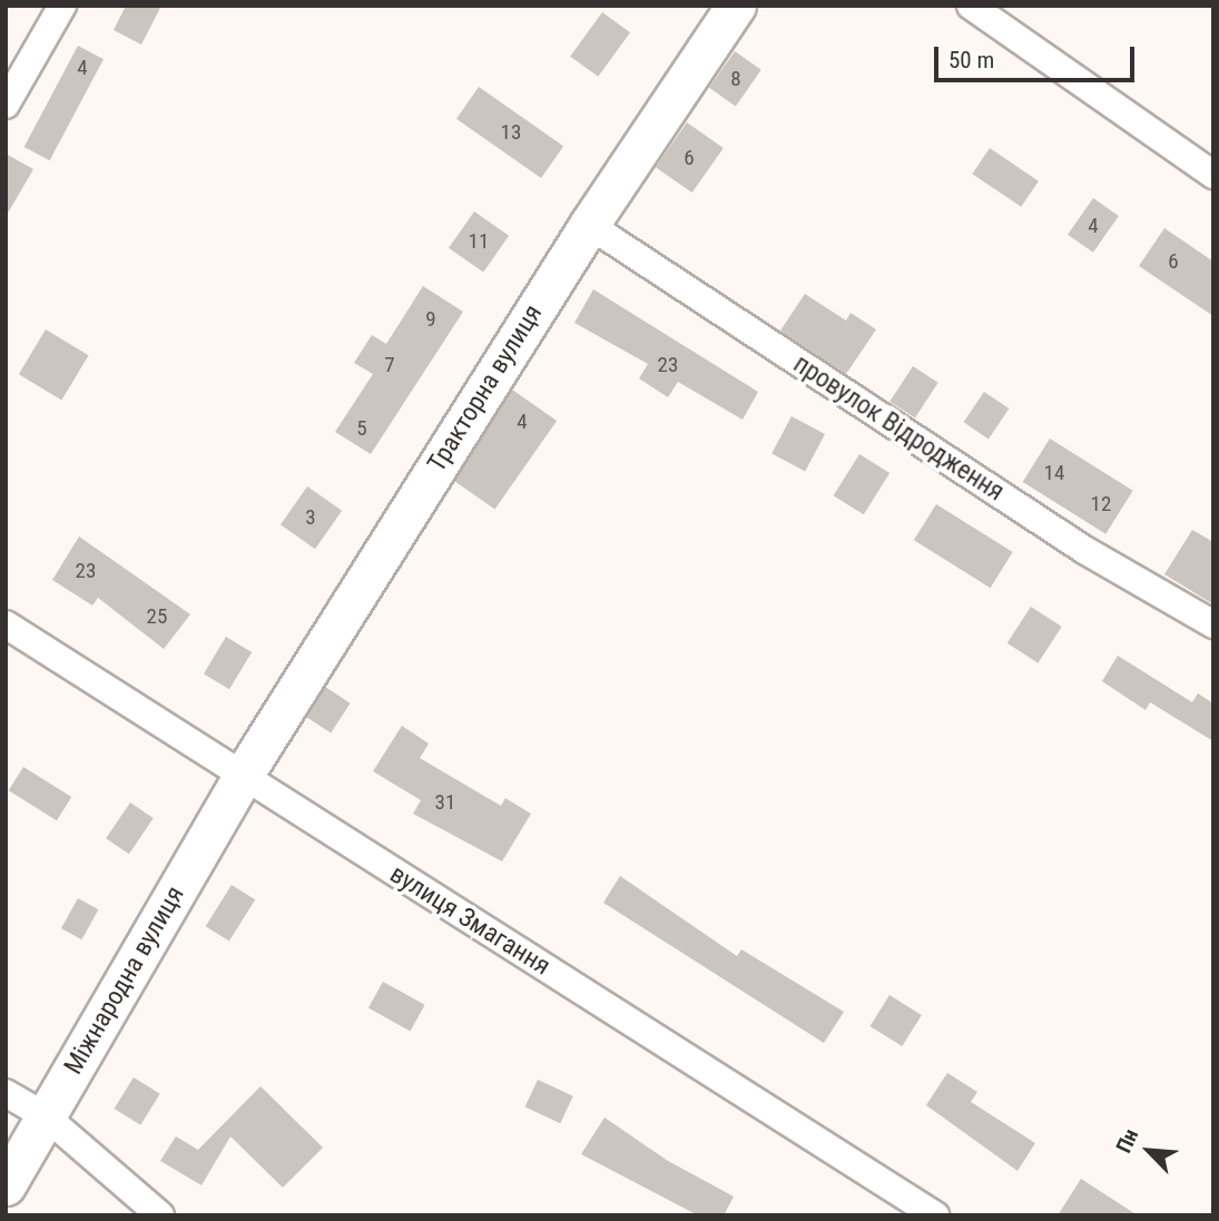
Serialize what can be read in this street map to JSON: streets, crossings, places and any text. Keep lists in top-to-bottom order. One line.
{"streets":{"street":["Тракторна вулиця","провулок Відродження","вулиця Змагання","Міжнародна вулиця"]},"crossings":[["Тракторна вулиця","провулок Відродження"],["Тракторна вулиця","вулиця Змагання"],["Тракторна вулиця","Міжнародна вулиця"],["вулиця Змагання","Міжнародна вулиця"]],"house_numbers":["4","8","13","6","4","11","6","9","7","23","4","5","14","12","3","23","25","31"],"scale_bar":"50 m","north":"top left"}
